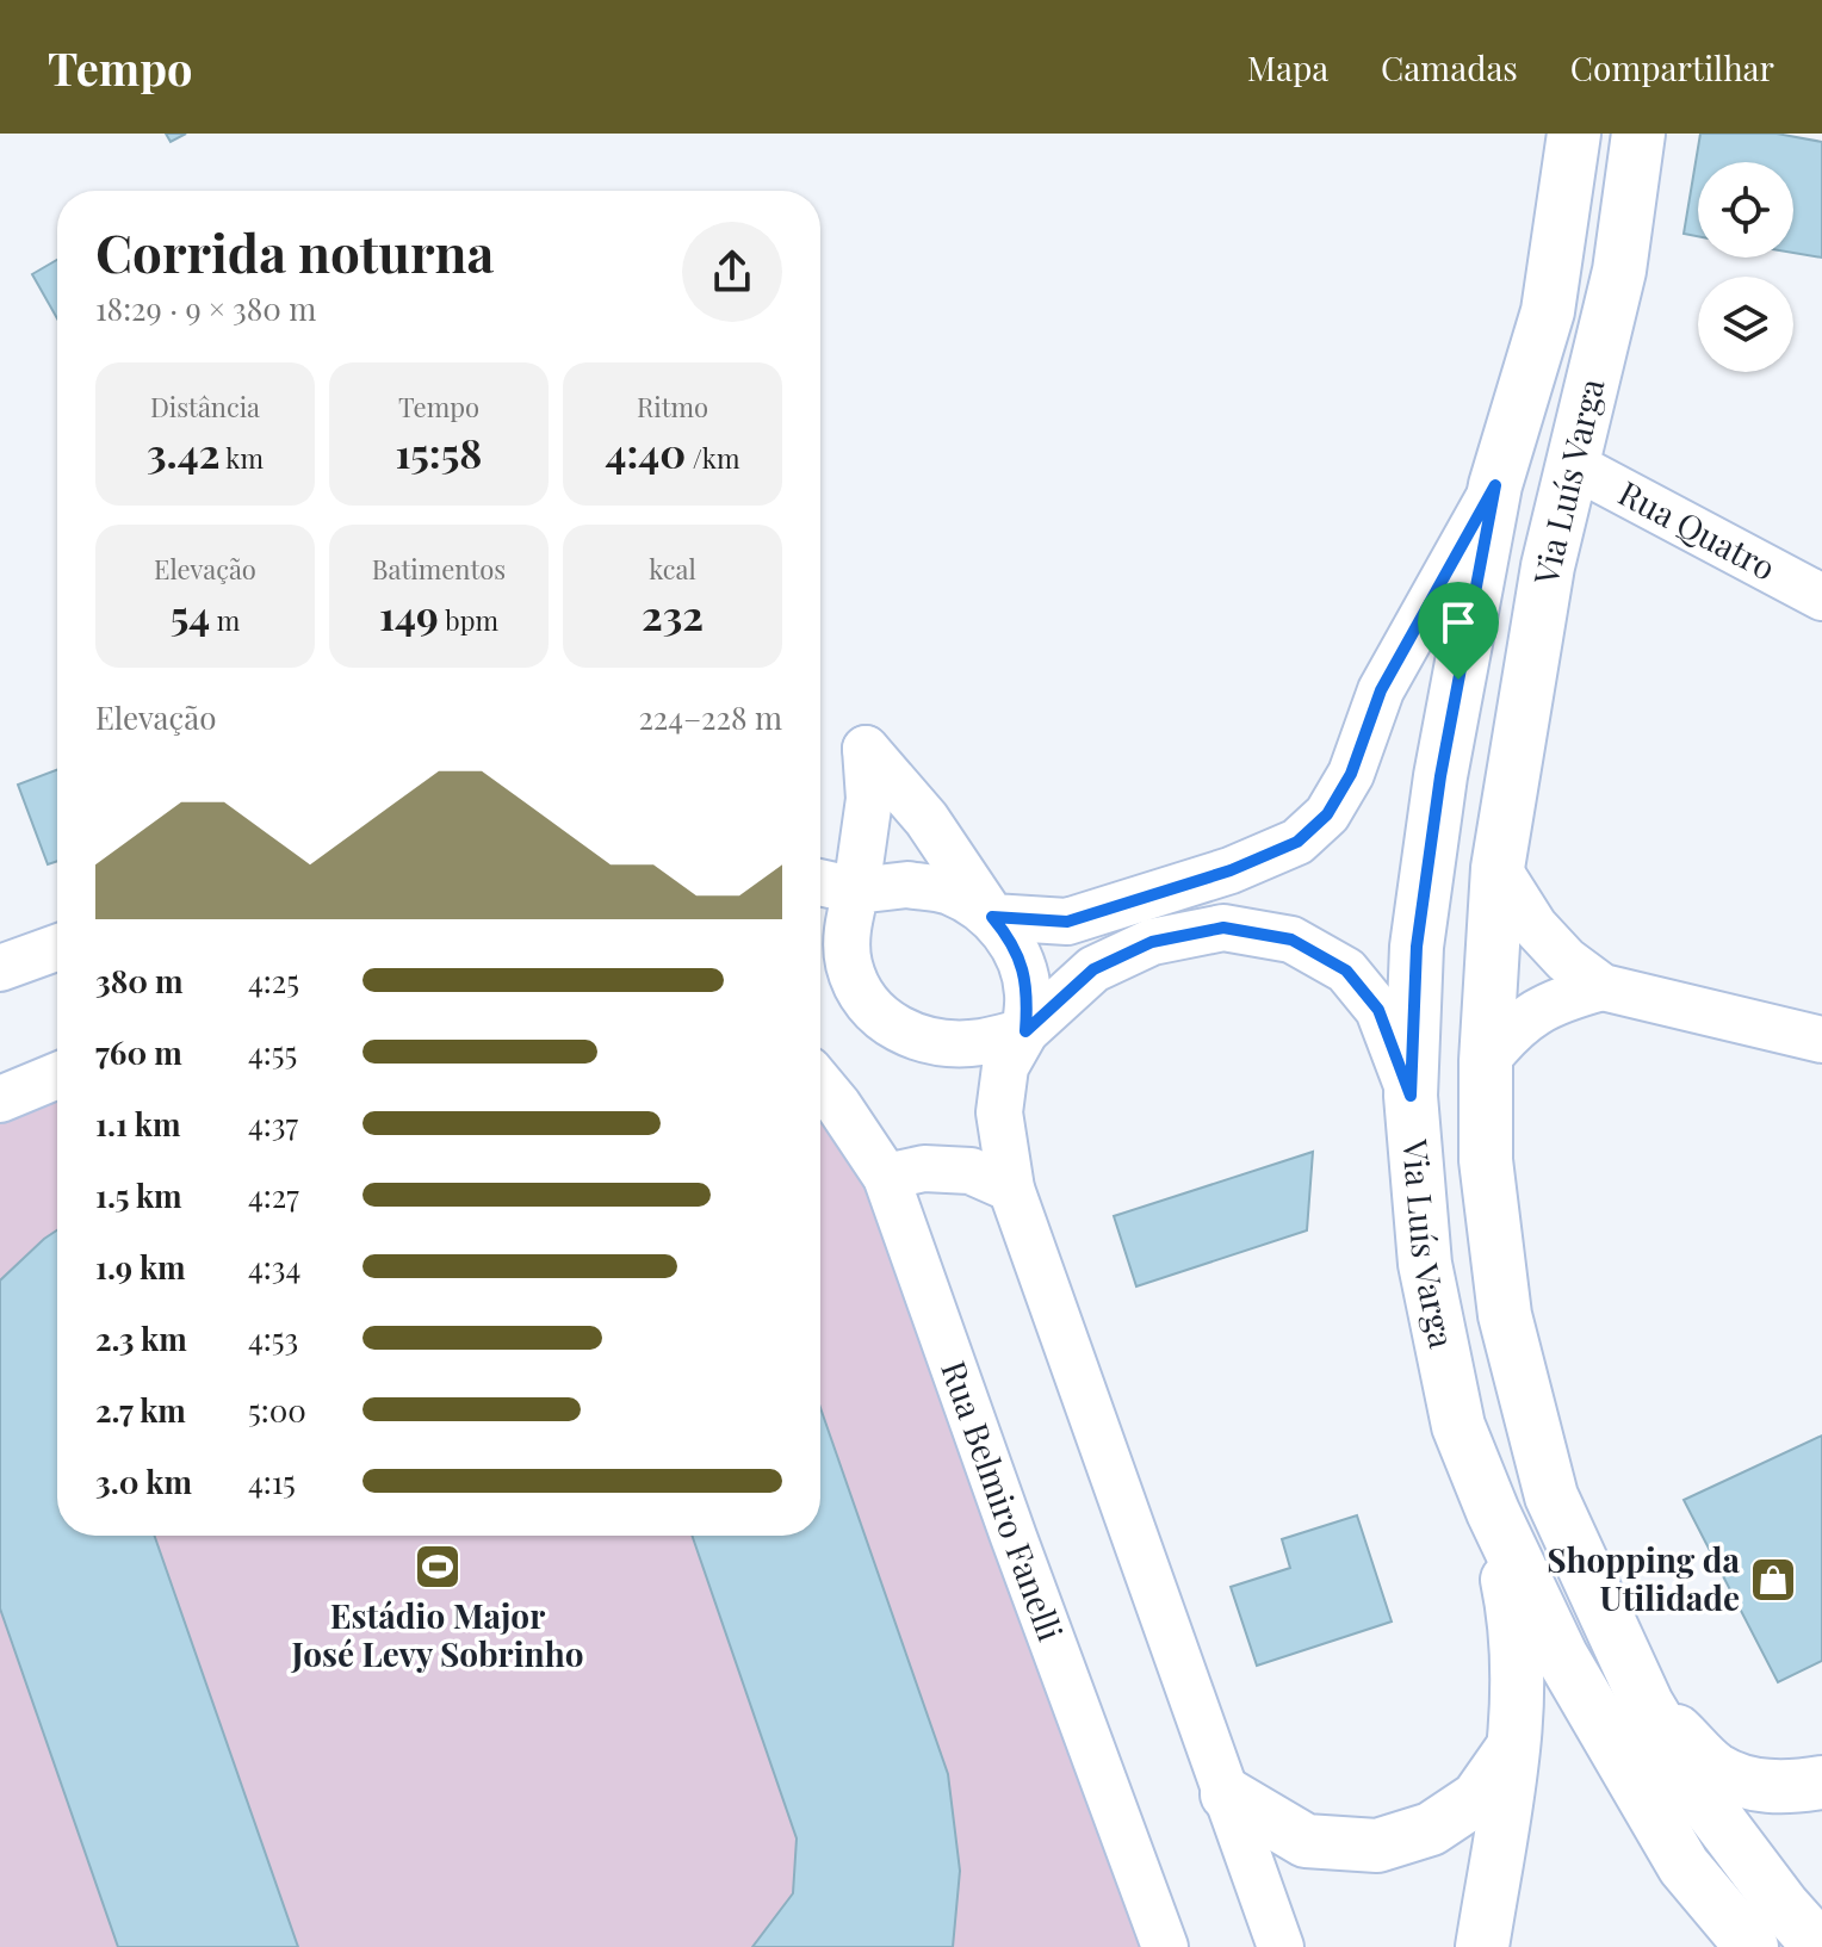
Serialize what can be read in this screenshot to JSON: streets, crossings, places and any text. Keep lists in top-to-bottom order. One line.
{"streets":{"main road":["Via Luís Varga"],"street":["Rua Quatro","Rua Belmiro Fanelli"]},"crossings":[["Via Luís Varga","Rua Quatro"]],"places":{"sports":["Estádio Major José Levy Sobrinho"],"shop":["Shopping da Utilidade"]},"page":{"header":"Tempo","nav":["Mapa","Camadas","Compartilhar"],"heading":["Corrida noturna","18:29 · 9 × 380 m"],"stats":[["Distância","3.42 km"],["Tempo","15:58"],["Ritmo","4:40 /km"],["Elevação","54 m"],["Batimentos","149 bpm"],["kcal","232"]],"chart":["Elevação","224–228 m"],"list":[{"name":"380 m","note":"4:25"},{"name":"760 m","note":"4:55"},{"name":"1.1 km","note":"4:37"},{"name":"1.5 km","note":"4:27"},{"name":"1.9 km","note":"4:34"},{"name":"2.3 km","note":"4:53"},{"name":"2.7 km","note":"5:00"},{"name":"3.0 km","note":"4:15"}]}}
